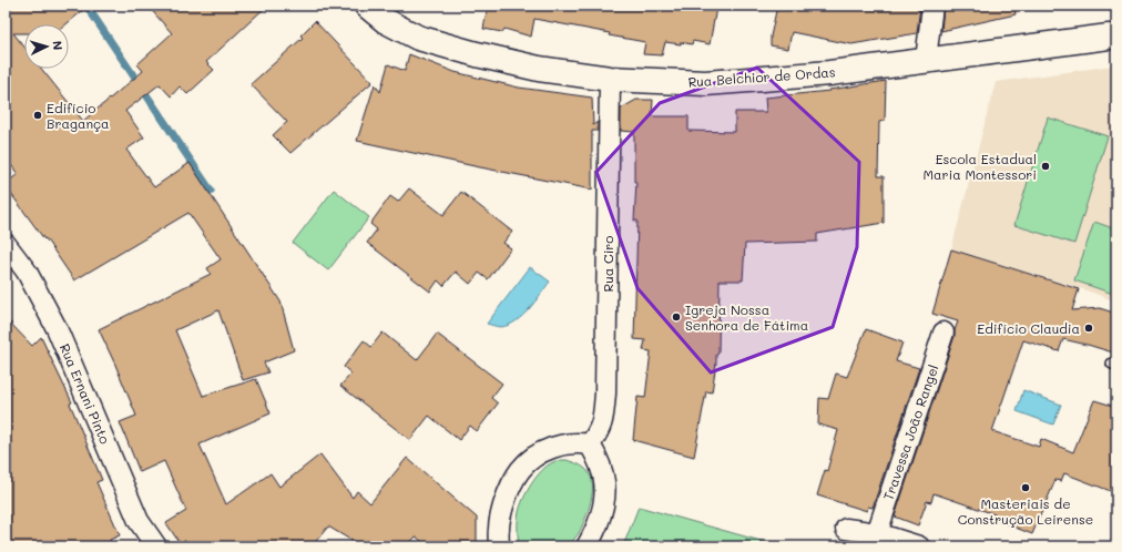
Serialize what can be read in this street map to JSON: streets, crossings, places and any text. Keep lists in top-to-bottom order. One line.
{"streets":{"street":["Rua Belchior de Ordas","Rua Ciro","Rua Ernani Pinto","Travessa João Rangel"]},"crossings":[["Rua Belchior de Ordas","Rua Ciro"]],"places":["Edifício Bragança","Escola Estadual Maria Montessori","Igreja Nossa Senhora de Fátima","Edifício Claudia","Masteriais de Construção Leirense"],"north":"right"}
